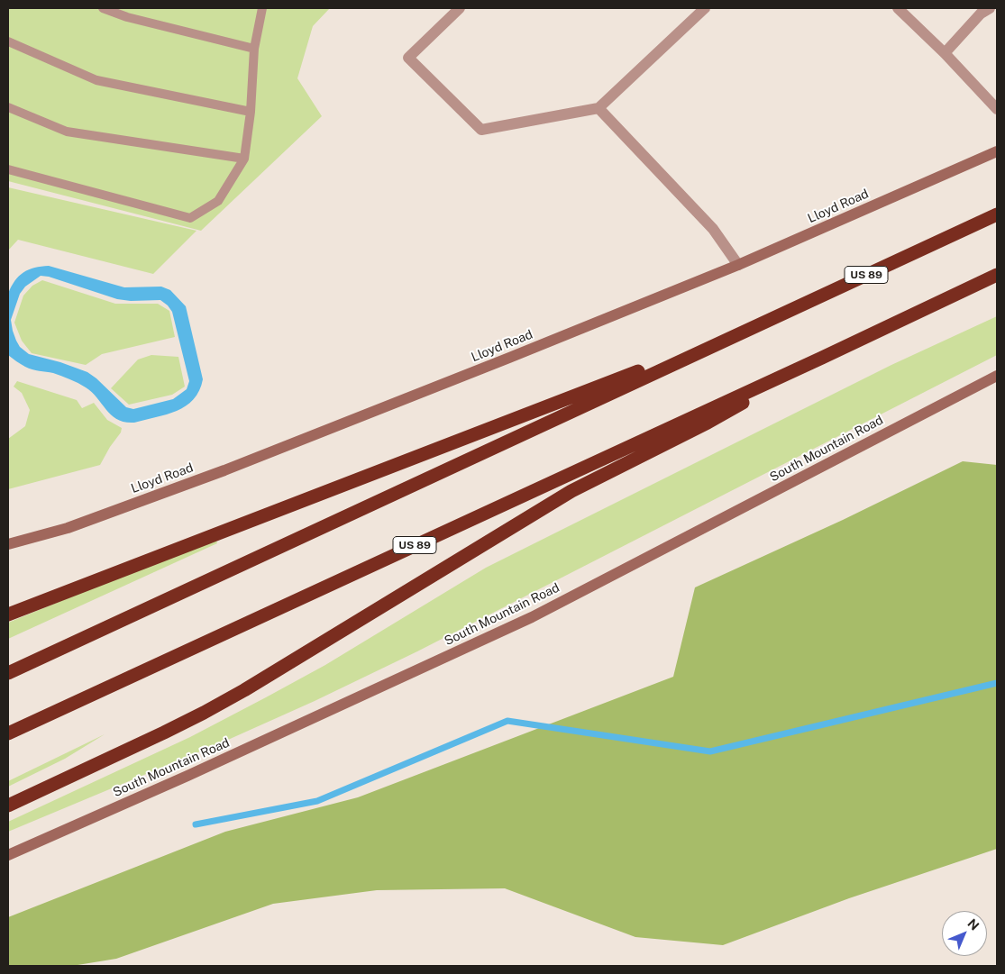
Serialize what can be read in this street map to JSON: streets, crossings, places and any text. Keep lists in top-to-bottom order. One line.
{"streets":{"highway":["US 89"],"street":["Lloyd Road","South Mountain Road"]},"north":"top right"}
